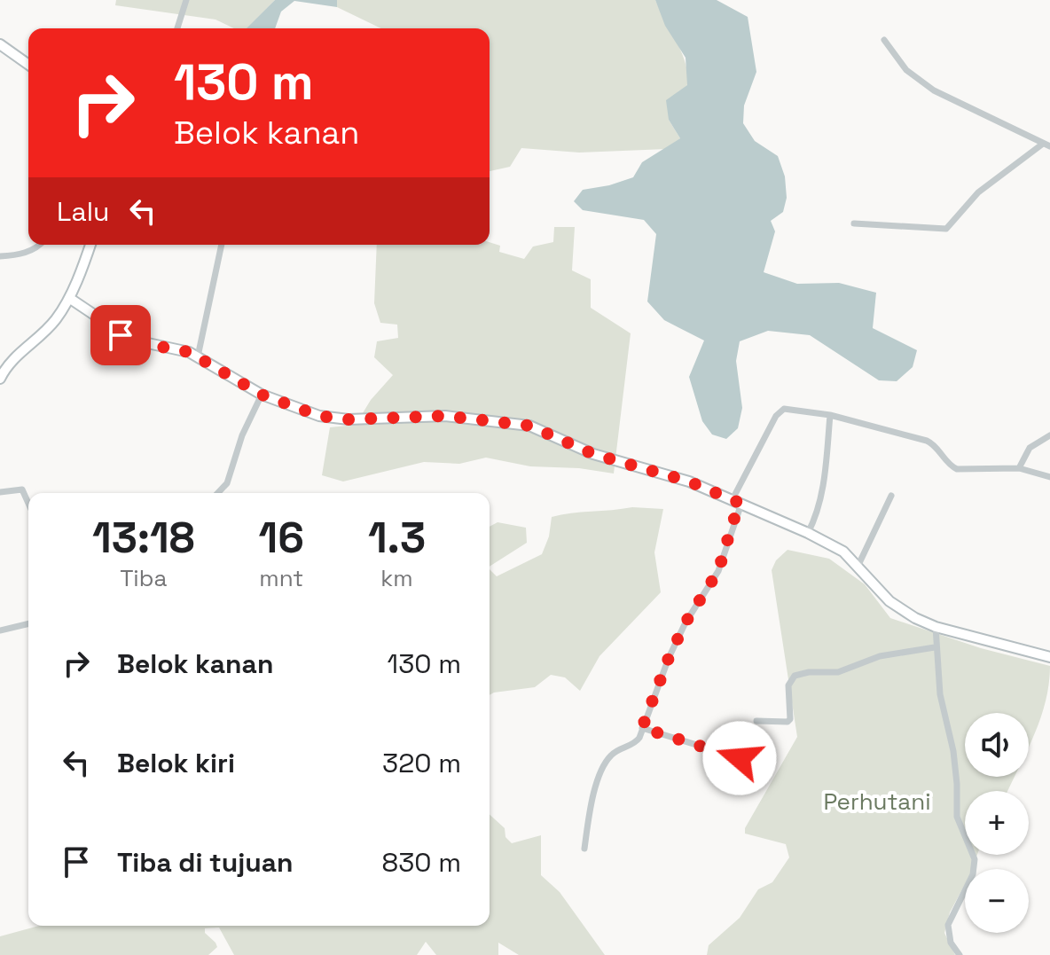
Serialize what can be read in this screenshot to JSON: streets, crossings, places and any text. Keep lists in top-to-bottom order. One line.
{"parks":["Perhutani"],"page":{"turn":["130 m","Belok kanan"],"then":"Lalu","eta":["13:18","Tiba","16","mnt","1.3","km"],"list":[{"name":"Belok kanan","value":"130 m"},{"name":"Belok kiri","value":"320 m"},{"name":"Tiba di tujuan","value":"830 m"}],"map_buttons":["+","−"]}}
